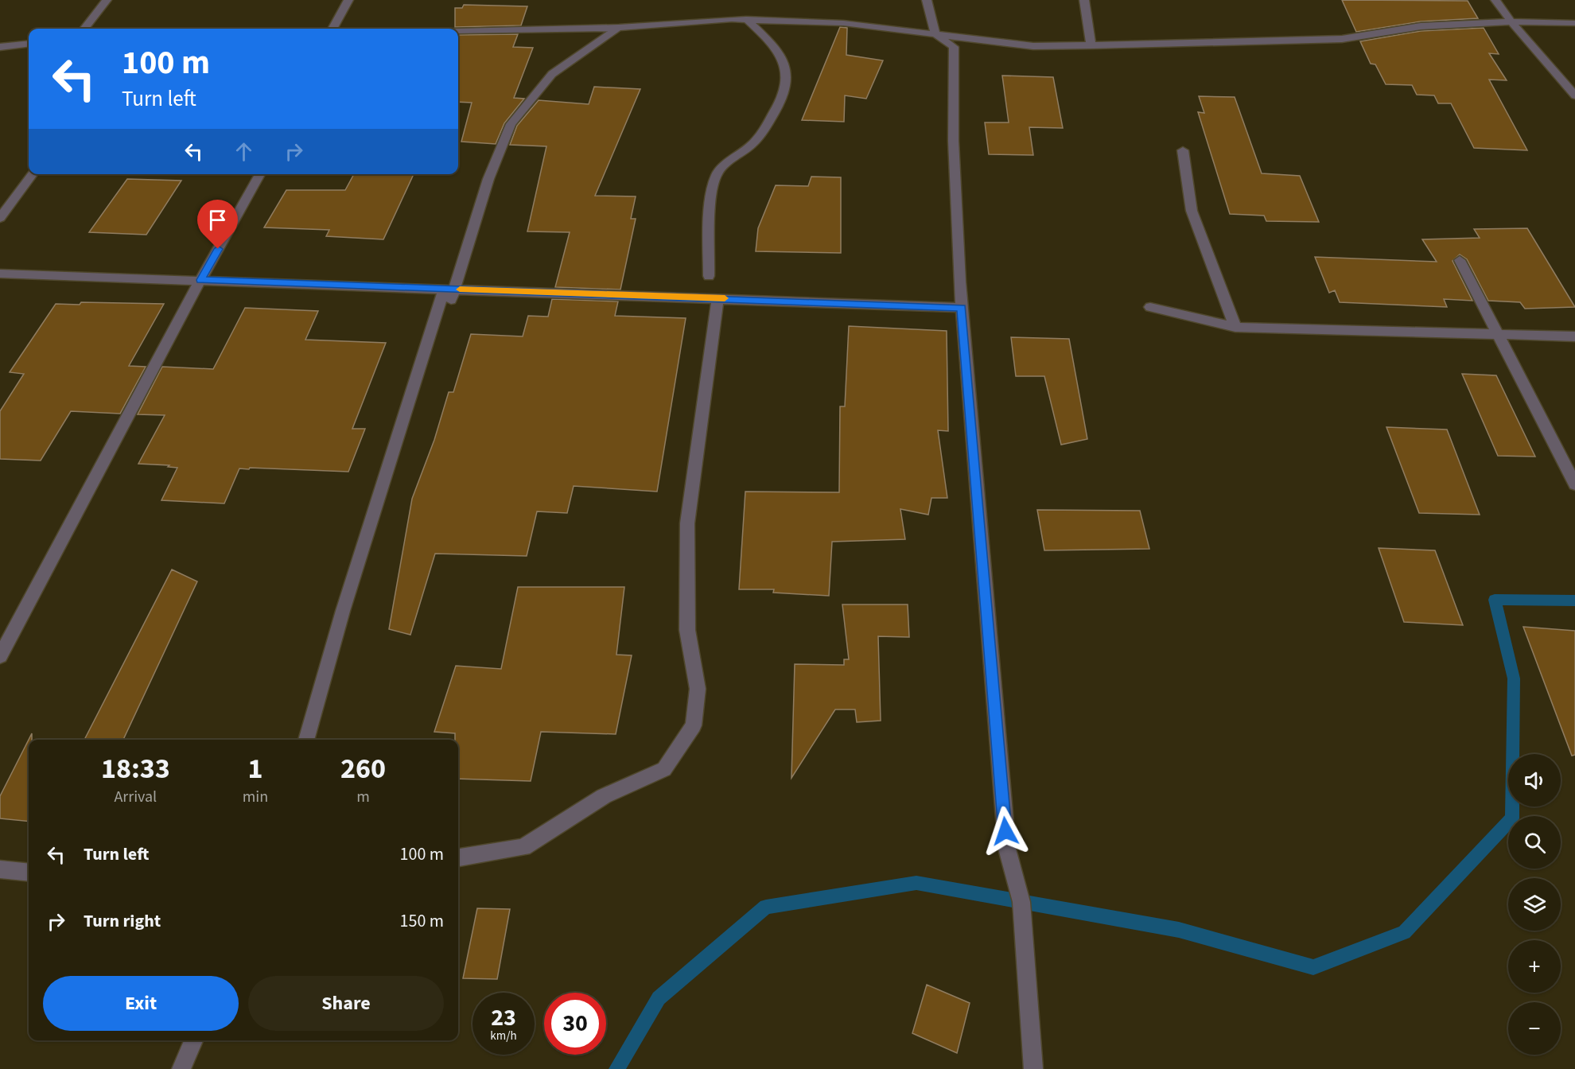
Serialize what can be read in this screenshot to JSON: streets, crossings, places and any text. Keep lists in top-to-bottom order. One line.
{"page":{"turn":["100 m","Turn left"],"eta":["18:33","Arrival","1","min","260","m"],"map_buttons":["+","−"],"list":[{"name":"Turn left","value":"100 m"},{"name":"Turn right","value":"150 m"}],"buttons":["Exit","Share"],"speed":"23 km/h","limit":"30"}}
